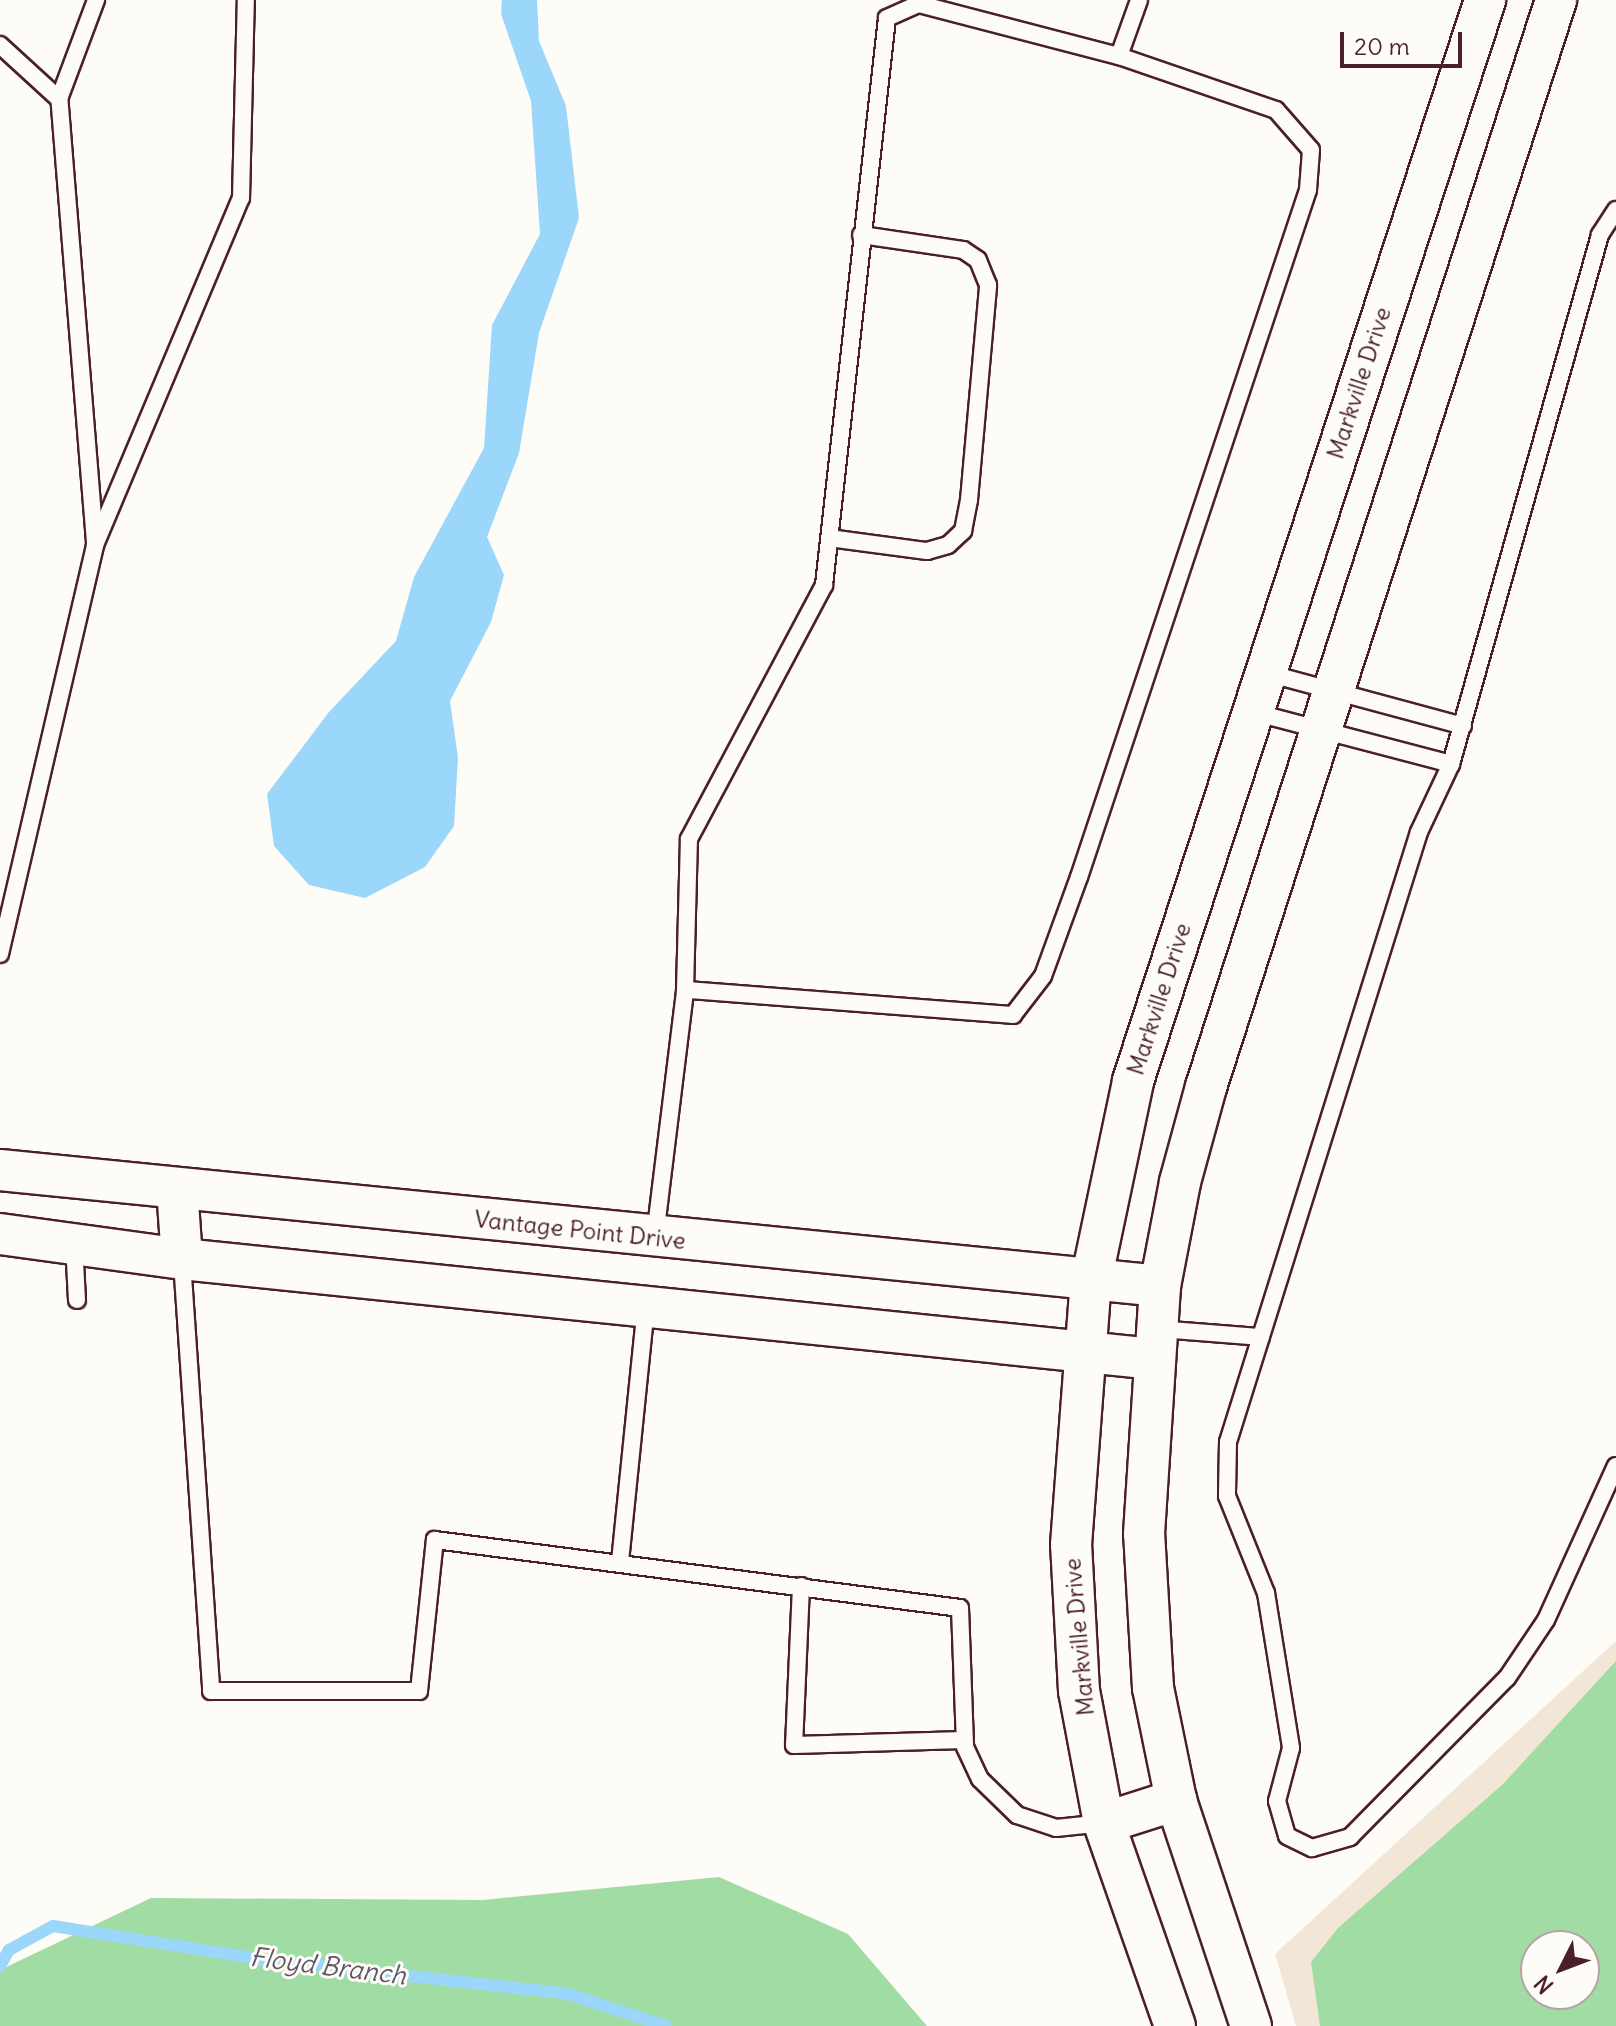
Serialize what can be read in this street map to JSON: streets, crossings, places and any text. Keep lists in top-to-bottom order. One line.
{"streets":{"street":["Markville Drive","Vantage Point Drive"]},"crossings":[["Markville Drive","Vantage Point Drive"]],"water":["Floyd Branch"],"scale_bar":"20 m","north":"bottom left"}
